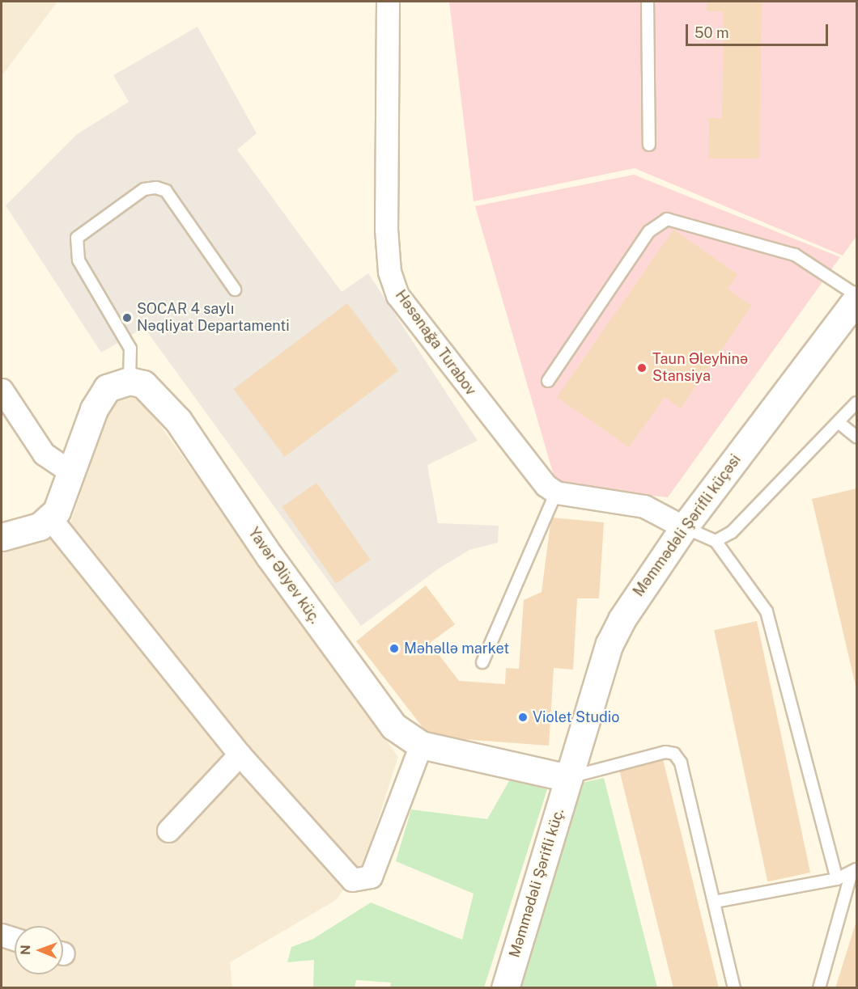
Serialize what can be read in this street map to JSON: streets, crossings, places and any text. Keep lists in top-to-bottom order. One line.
{"streets":{"street":["Həsənağa Turabov","Məmmədəli Şərifli küçəsi","Yavər Əliyev küç.","Məmmədəli Şərifli küç."]},"crossings":[["Məmmədəli Şərifli küçəsi","Yavər Əliyev küç."],["Məmmədəli Şərifli küçəsi","Məmmədəli Şərifli küç."],["Yavər Əliyev küç.","Məmmədəli Şərifli küç."]],"places":["SOCAR 4 saylı Nəqliyat Departamenti","Taun Əleyhinə Stansiya","Məhəllə market","Violet Studio"],"scale_bar":"50 m","north":"left"}
